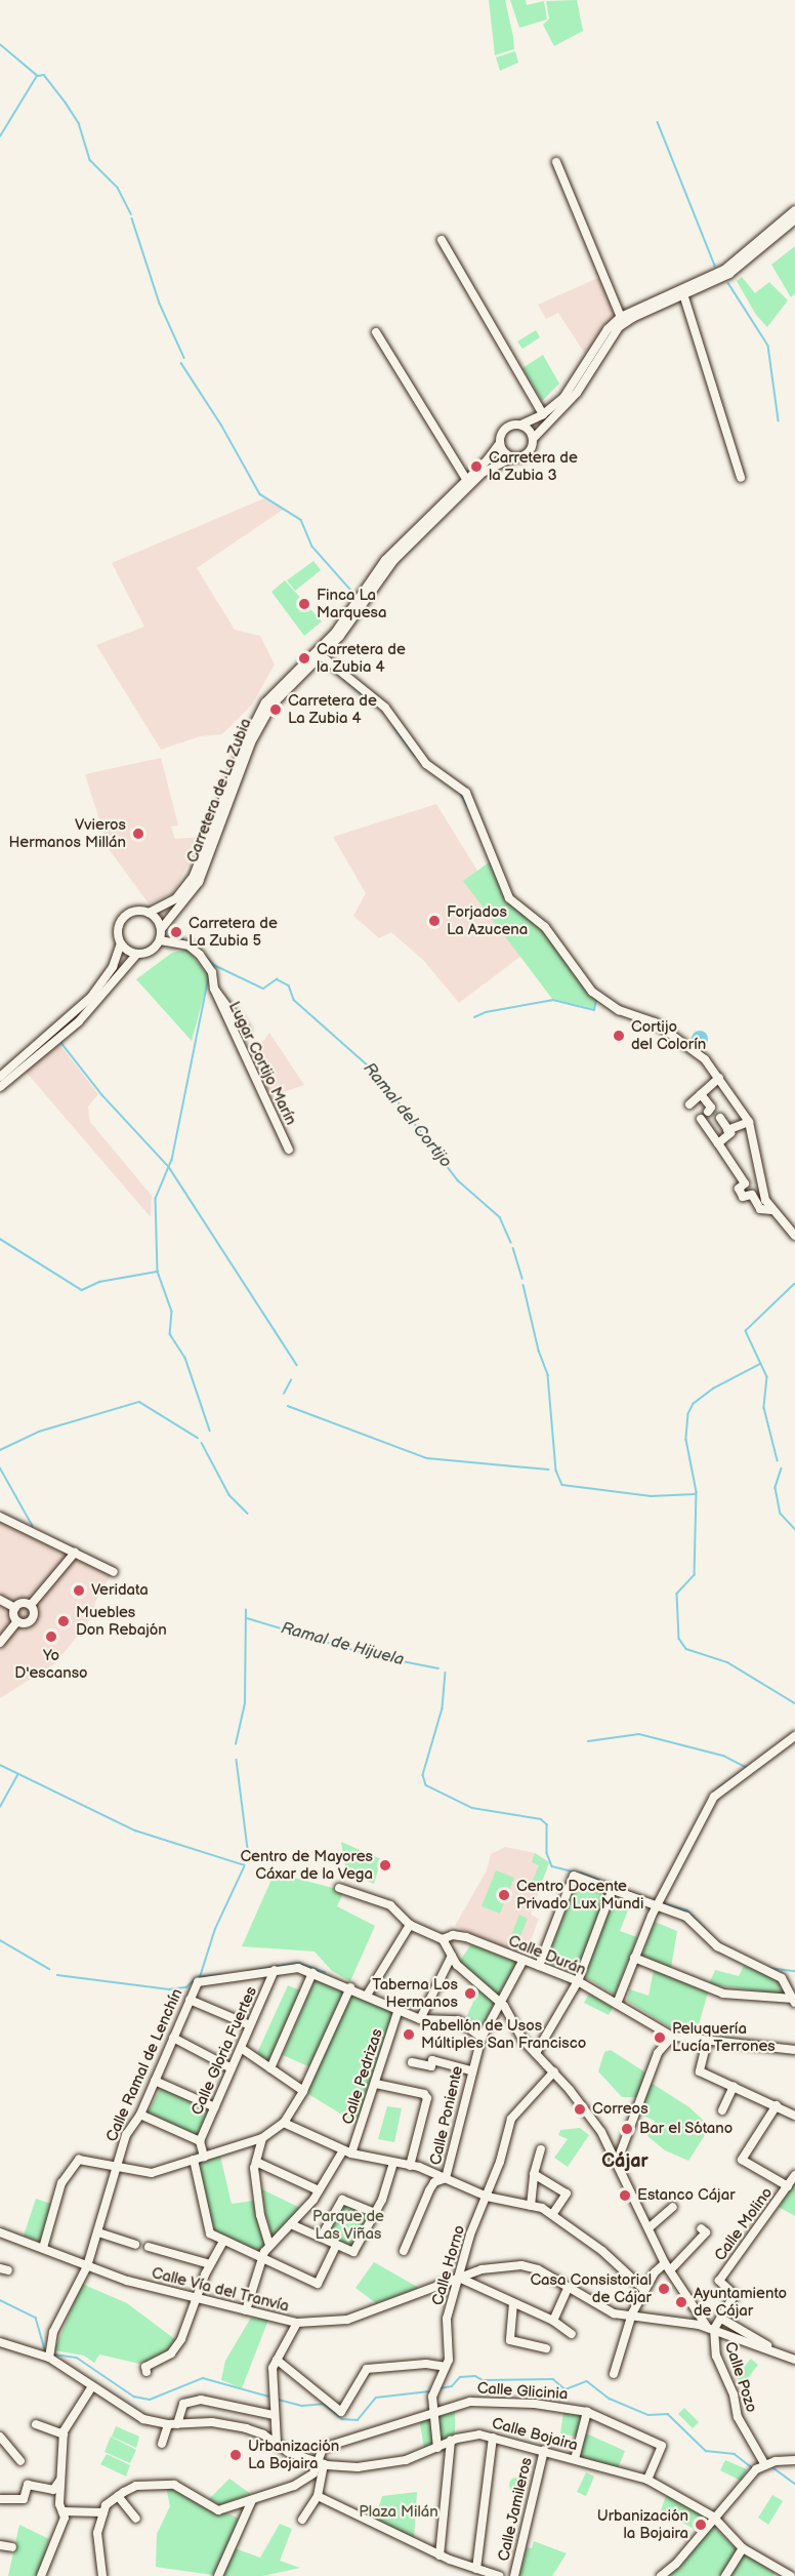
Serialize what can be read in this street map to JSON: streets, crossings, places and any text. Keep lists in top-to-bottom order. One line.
{"streets":{"street":["Carretera de La Zubia","Lugar Cortijo Marín","Calle Durán","Calle Gloria Fuertes","Calle Ramal de Lenchín","Calle Pedrizas","Calle Poniente","Calle Molino","Calle Horno","Calle Vía del Tranvía","Calle Pozo","Calle Glicinia","Calle Bojaira","Calle Jamileros"]},"crossings":[["Carretera de La Zubia","Lugar Cortijo Marín"],["Calle Durán","Calle Poniente"],["Calle Gloria Fuertes","Calle Ramal de Lenchín"],["Calle Ramal de Lenchín","Calle Vía del Tranvía"],["Calle Ramal de Lenchín","Calle Bojaira"],["Calle Horno","Calle Vía del Tranvía"],["Calle Horno","Calle Glicinia"],["Calle Horno","Calle Bojaira"],["Calle Vía del Tranvía","Calle Pozo"],["Calle Glicinia","Calle Bojaira"],["Calle Bojaira","Calle Jamileros"]],"districts":["Cájar"],"water":["Ramal del Cortijo","Ramal de Hijuela"],"parks":["Parque de Las Viñas","Plaza Milán"],"places":["Carretera de la Zubia 3","Finca La Marquesa","Carretera de la Zubia 4","Carretera de La Zubia 4","Vvieros Hermanos Millán","Forjados La Azucena","Carretera de La Zubia 5","Cortijo del Colorín","Veridata","Muebles Don Rebajón","Yo D'escanso","Centro de Mayores Cáxar de la Vega","Centro Docente Privado Lux Mundi","Taberna Los Hermanos","Pabellón de Usos Múltiples San Francisco","Peluquería Lucía Terrones","Correos","Bar el Sótano","Estanco Cájar","Casa Consistorial de Cájar","Ayuntamiento de Cájar","Urbanización La Bojaira","Urbanización la Bojaira"]}
